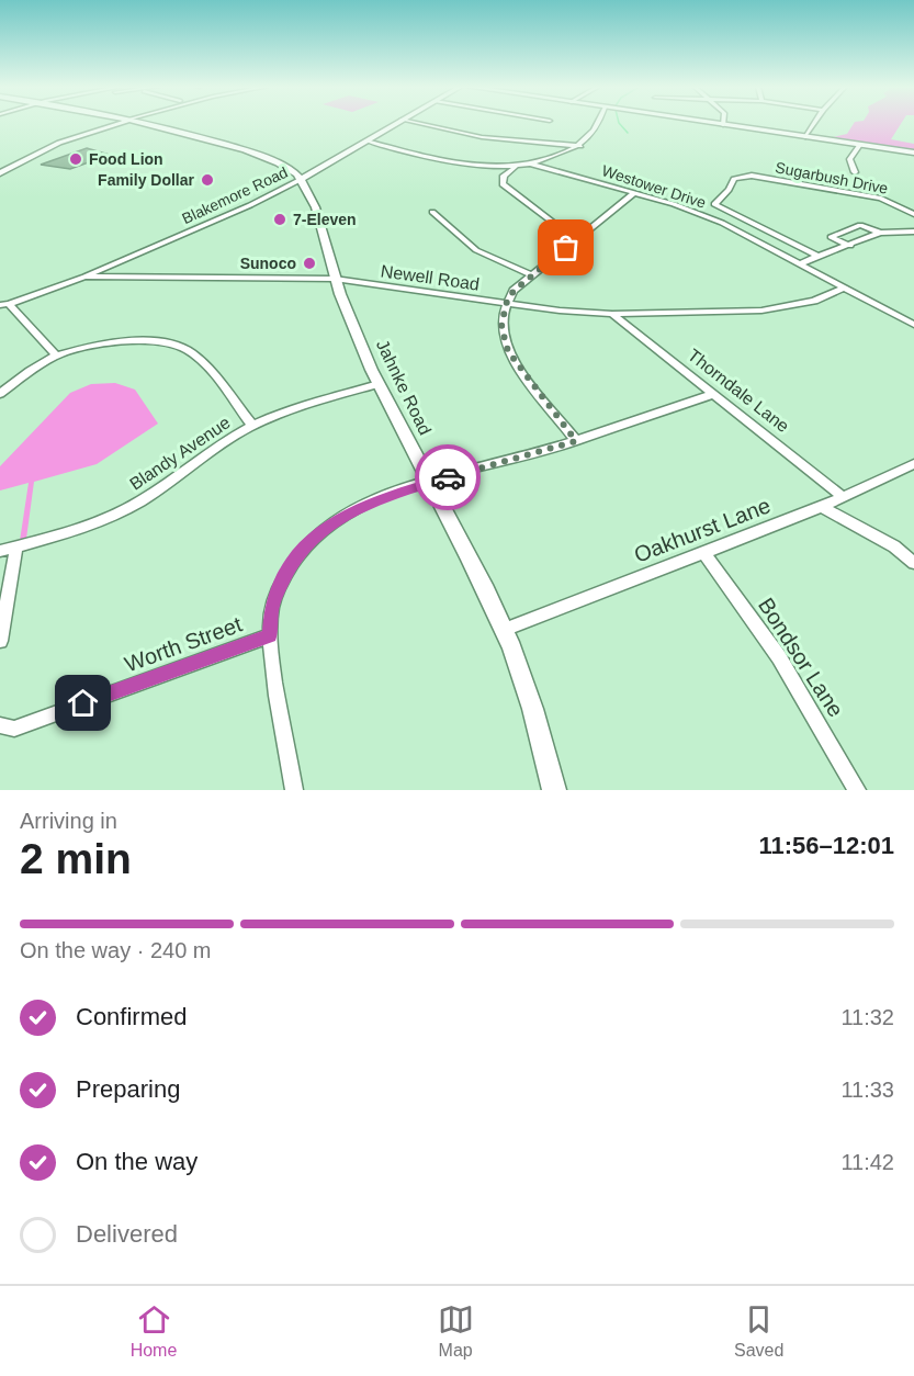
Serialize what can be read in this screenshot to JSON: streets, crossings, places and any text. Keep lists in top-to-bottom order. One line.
{"streets":{"street":["Sugarbush Drive","Westower Drive","Blakemore Road","Newell Road","Jahnke Road","Thorndale Lane","Blandy Avenue","Oakhurst Lane","Worth Street","Bondsor Lane"]},"crossings":[["Westower Drive","Newell Road"],["Blakemore Road","Newell Road"],["Blakemore Road","Jahnke Road"],["Newell Road","Jahnke Road"],["Newell Road","Thorndale Lane"],["Jahnke Road","Blandy Avenue"],["Jahnke Road","Oakhurst Lane"],["Thorndale Lane","Oakhurst Lane"],["Oakhurst Lane","Bondsor Lane"]],"places":["Food Lion","Family Dollar","7-Eleven","Sunoco"],"page":{"heading":["2 min","Arriving in","11:56–12:01"],"bar":"On the way · 240 m","list":[["Confirmed","11:32"],["Preparing","11:33"],["On the way","11:42"],"Delivered"],"tabs":["Home","Map","Saved"]}}
